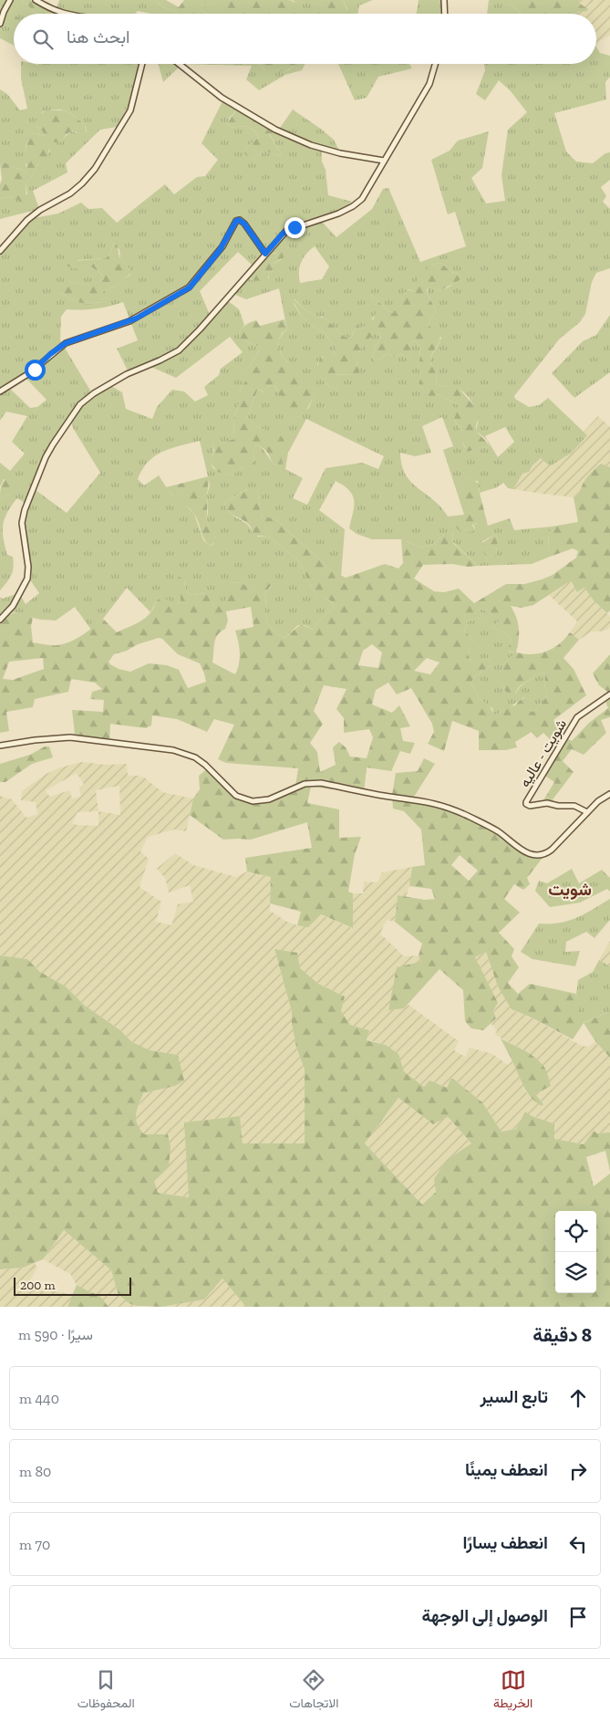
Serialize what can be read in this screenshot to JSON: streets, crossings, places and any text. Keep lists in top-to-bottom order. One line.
{"streets":{"street":["شويت - عاليه"]},"districts":["شويت"],"scale_bar":"200 m","page":{"search":"ابحث هنا","scale":"200 m","heading":["8 دقيقة","سيرًا · 590 m"],"list":[["تابع السير","440 m"],["انعطف يمينًا","80 m"],["انعطف يسارًا","70 m"],"الوصول إلى الوجهة"],"nav":["الخريطة","الاتجاهات","المحفوظات"]}}
